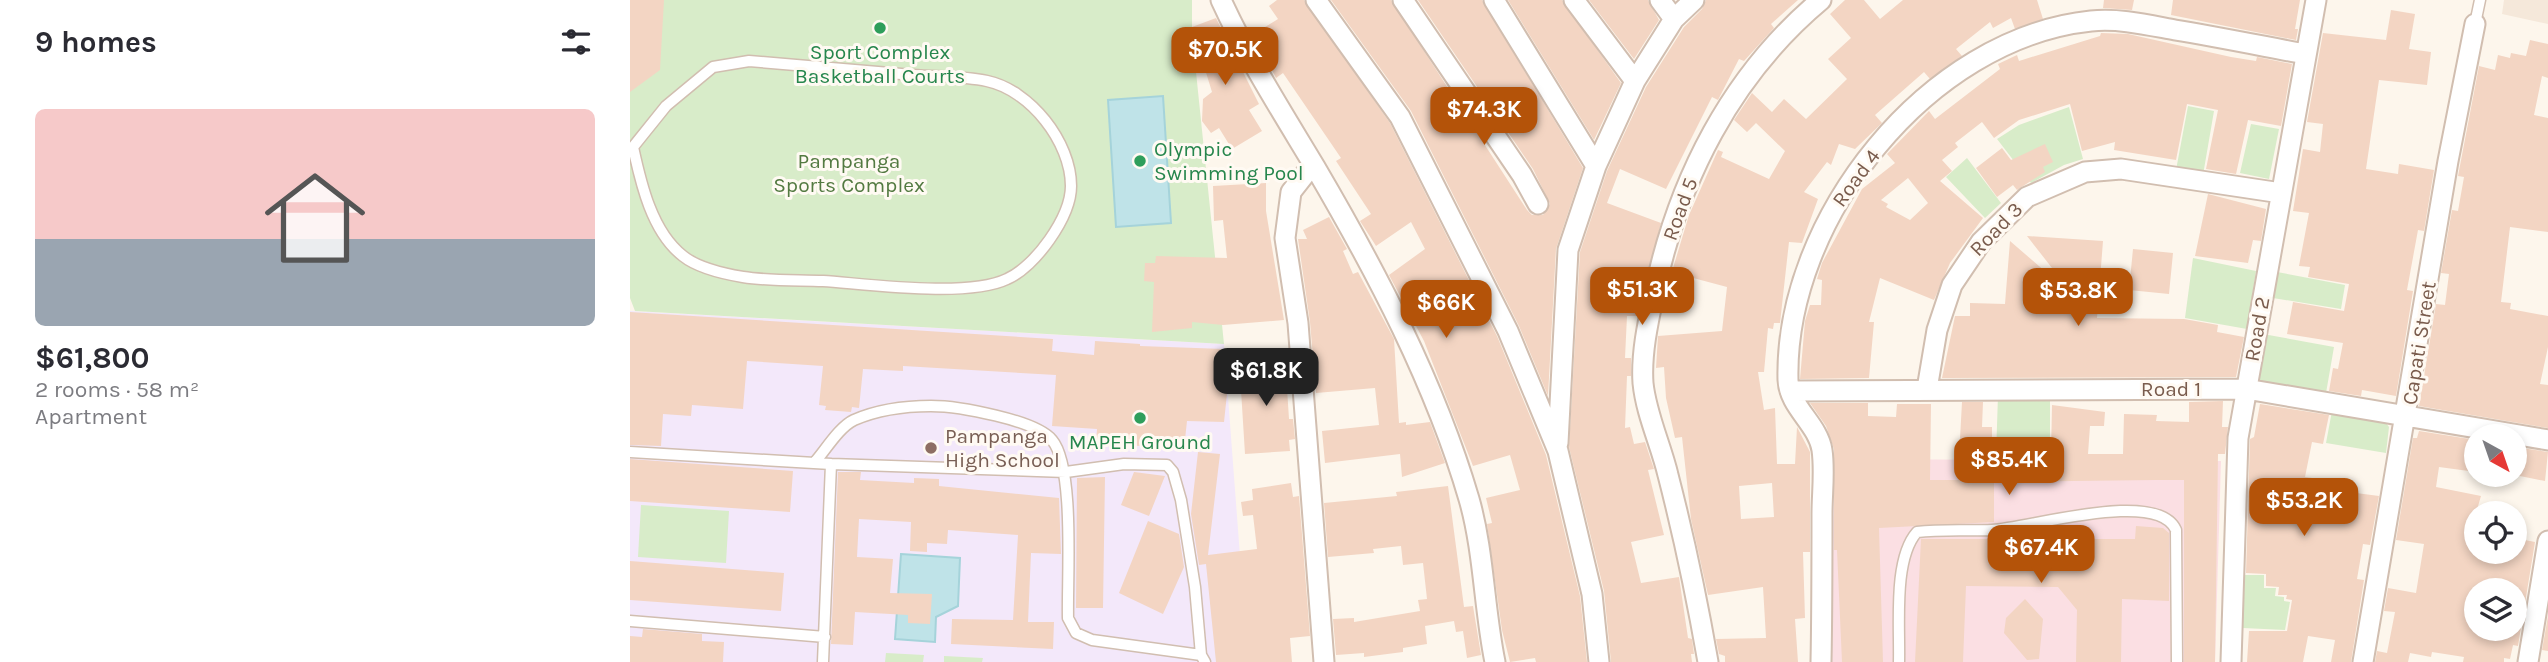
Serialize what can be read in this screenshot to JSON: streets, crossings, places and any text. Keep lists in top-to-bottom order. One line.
{"streets":{"street":["Road 4","Road 5","Road 3","Road 2","Capati Street","Road 1"]},"crossings":[["Road 4","Road 2"],["Road 4","Road 1"],["Road 3","Road 2"],["Road 3","Road 1"],["Road 2","Road 1"],["Capati Street","Road 1"]],"parks":["Pampanga Sports Complex"],"places":["Sport Complex Basketball Courts","Olympic Swimming Pool","MAPEH Ground","Pampanga High School"],"north":"bottom right","page":{"heading":"9 homes","price":["$70.5K","$74.3K","$51.3K","$53.8K","$66K","$61.8K","$85.4K","$53.2K","$67.4K"],"list":[{"name":"$61,800","note":"2 rooms · 58 m² · Apartment"}]}}
